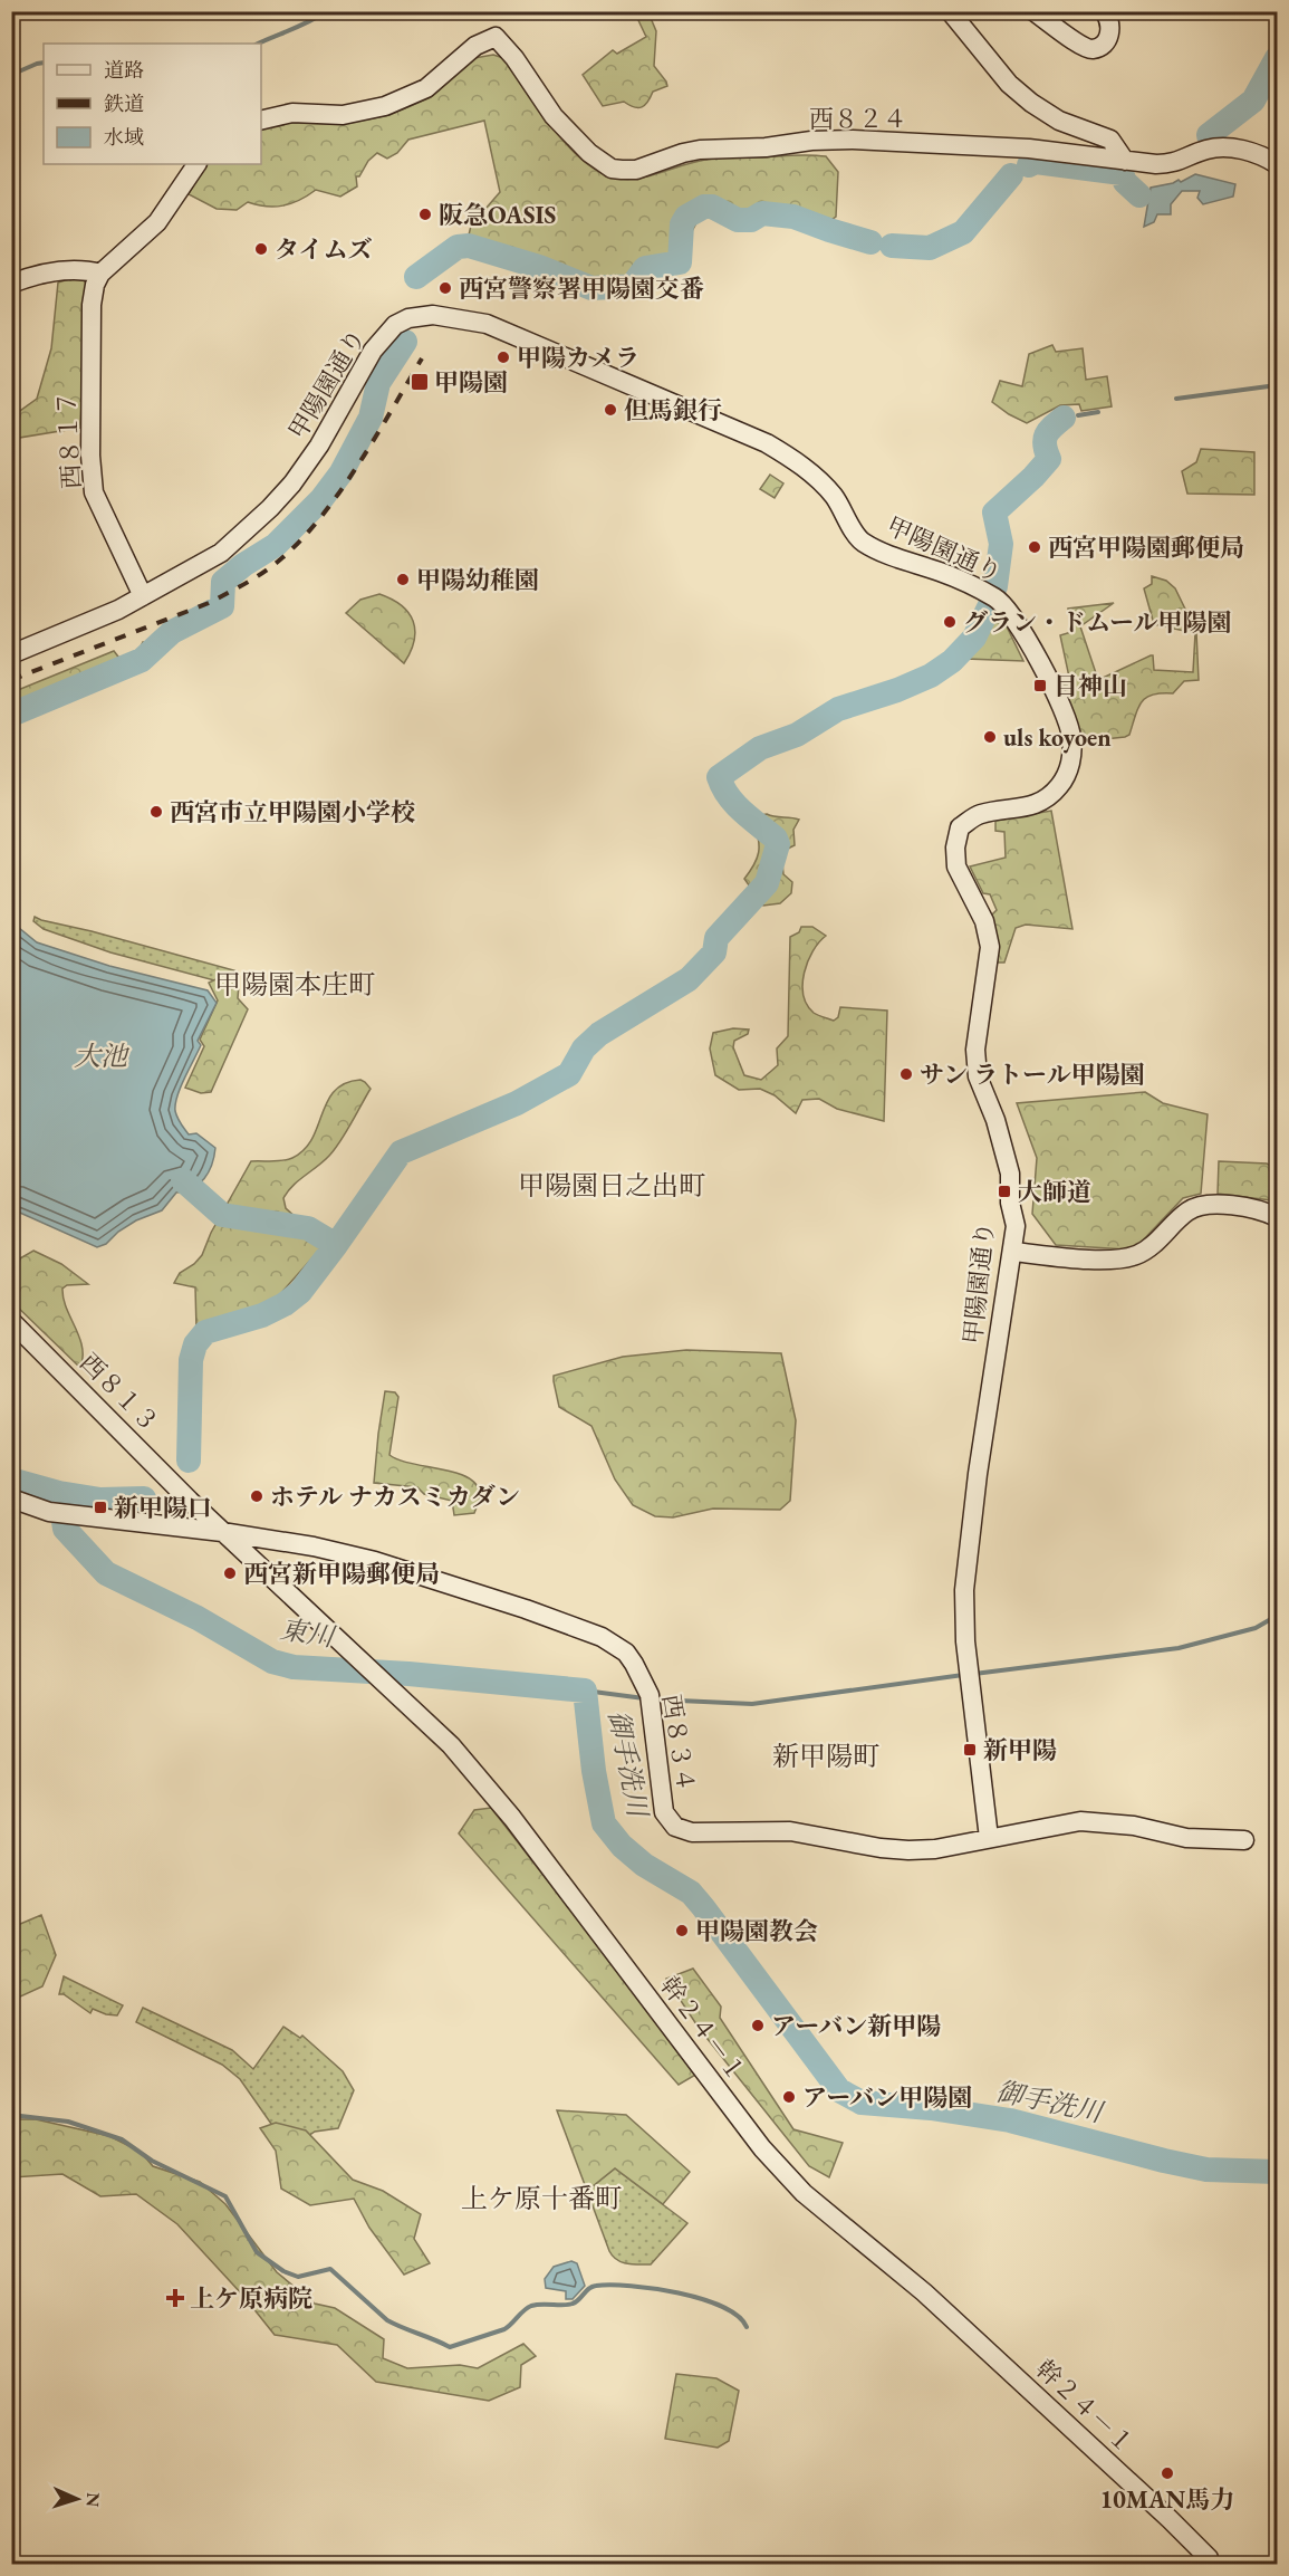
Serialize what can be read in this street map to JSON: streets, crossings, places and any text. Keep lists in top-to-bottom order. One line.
{"streets":{"street":["西８２４","甲陽園通り","西８１７","西８１３","西８３４","幹２４－１"]},"crossings":[["甲陽園通り","西８１７"],["甲陽園通り","西８３４"],["西８１３","幹２４－１"],["西８３４","幹２４－１"]],"districts":["甲陽園本庄町","甲陽園日之出町","新甲陽町","上ケ原十番町"],"water":["大池","東川","御手洗川"],"places":{"other":["阪急OASIS","タイムズ","西宮警察署甲陽園交番","甲陽カメラ","但馬銀行","西宮甲陽園郵便局","甲陽幼稚園","グラン・ドムール甲陽園","uls koyoen","西宮市立甲陽園小学校","サン ラトール甲陽園","ホテル ナカスミカダン","西宮新甲陽郵便局","甲陽園教会","アーバン新甲陽","アーバン甲陽園","10MAN馬力"],"transit":["甲陽園","目神山","大師道","新甲陽口","新甲陽"],"health":["上ケ原病院"]},"legend":["道路","鉄道","水域"],"north":"right"}
